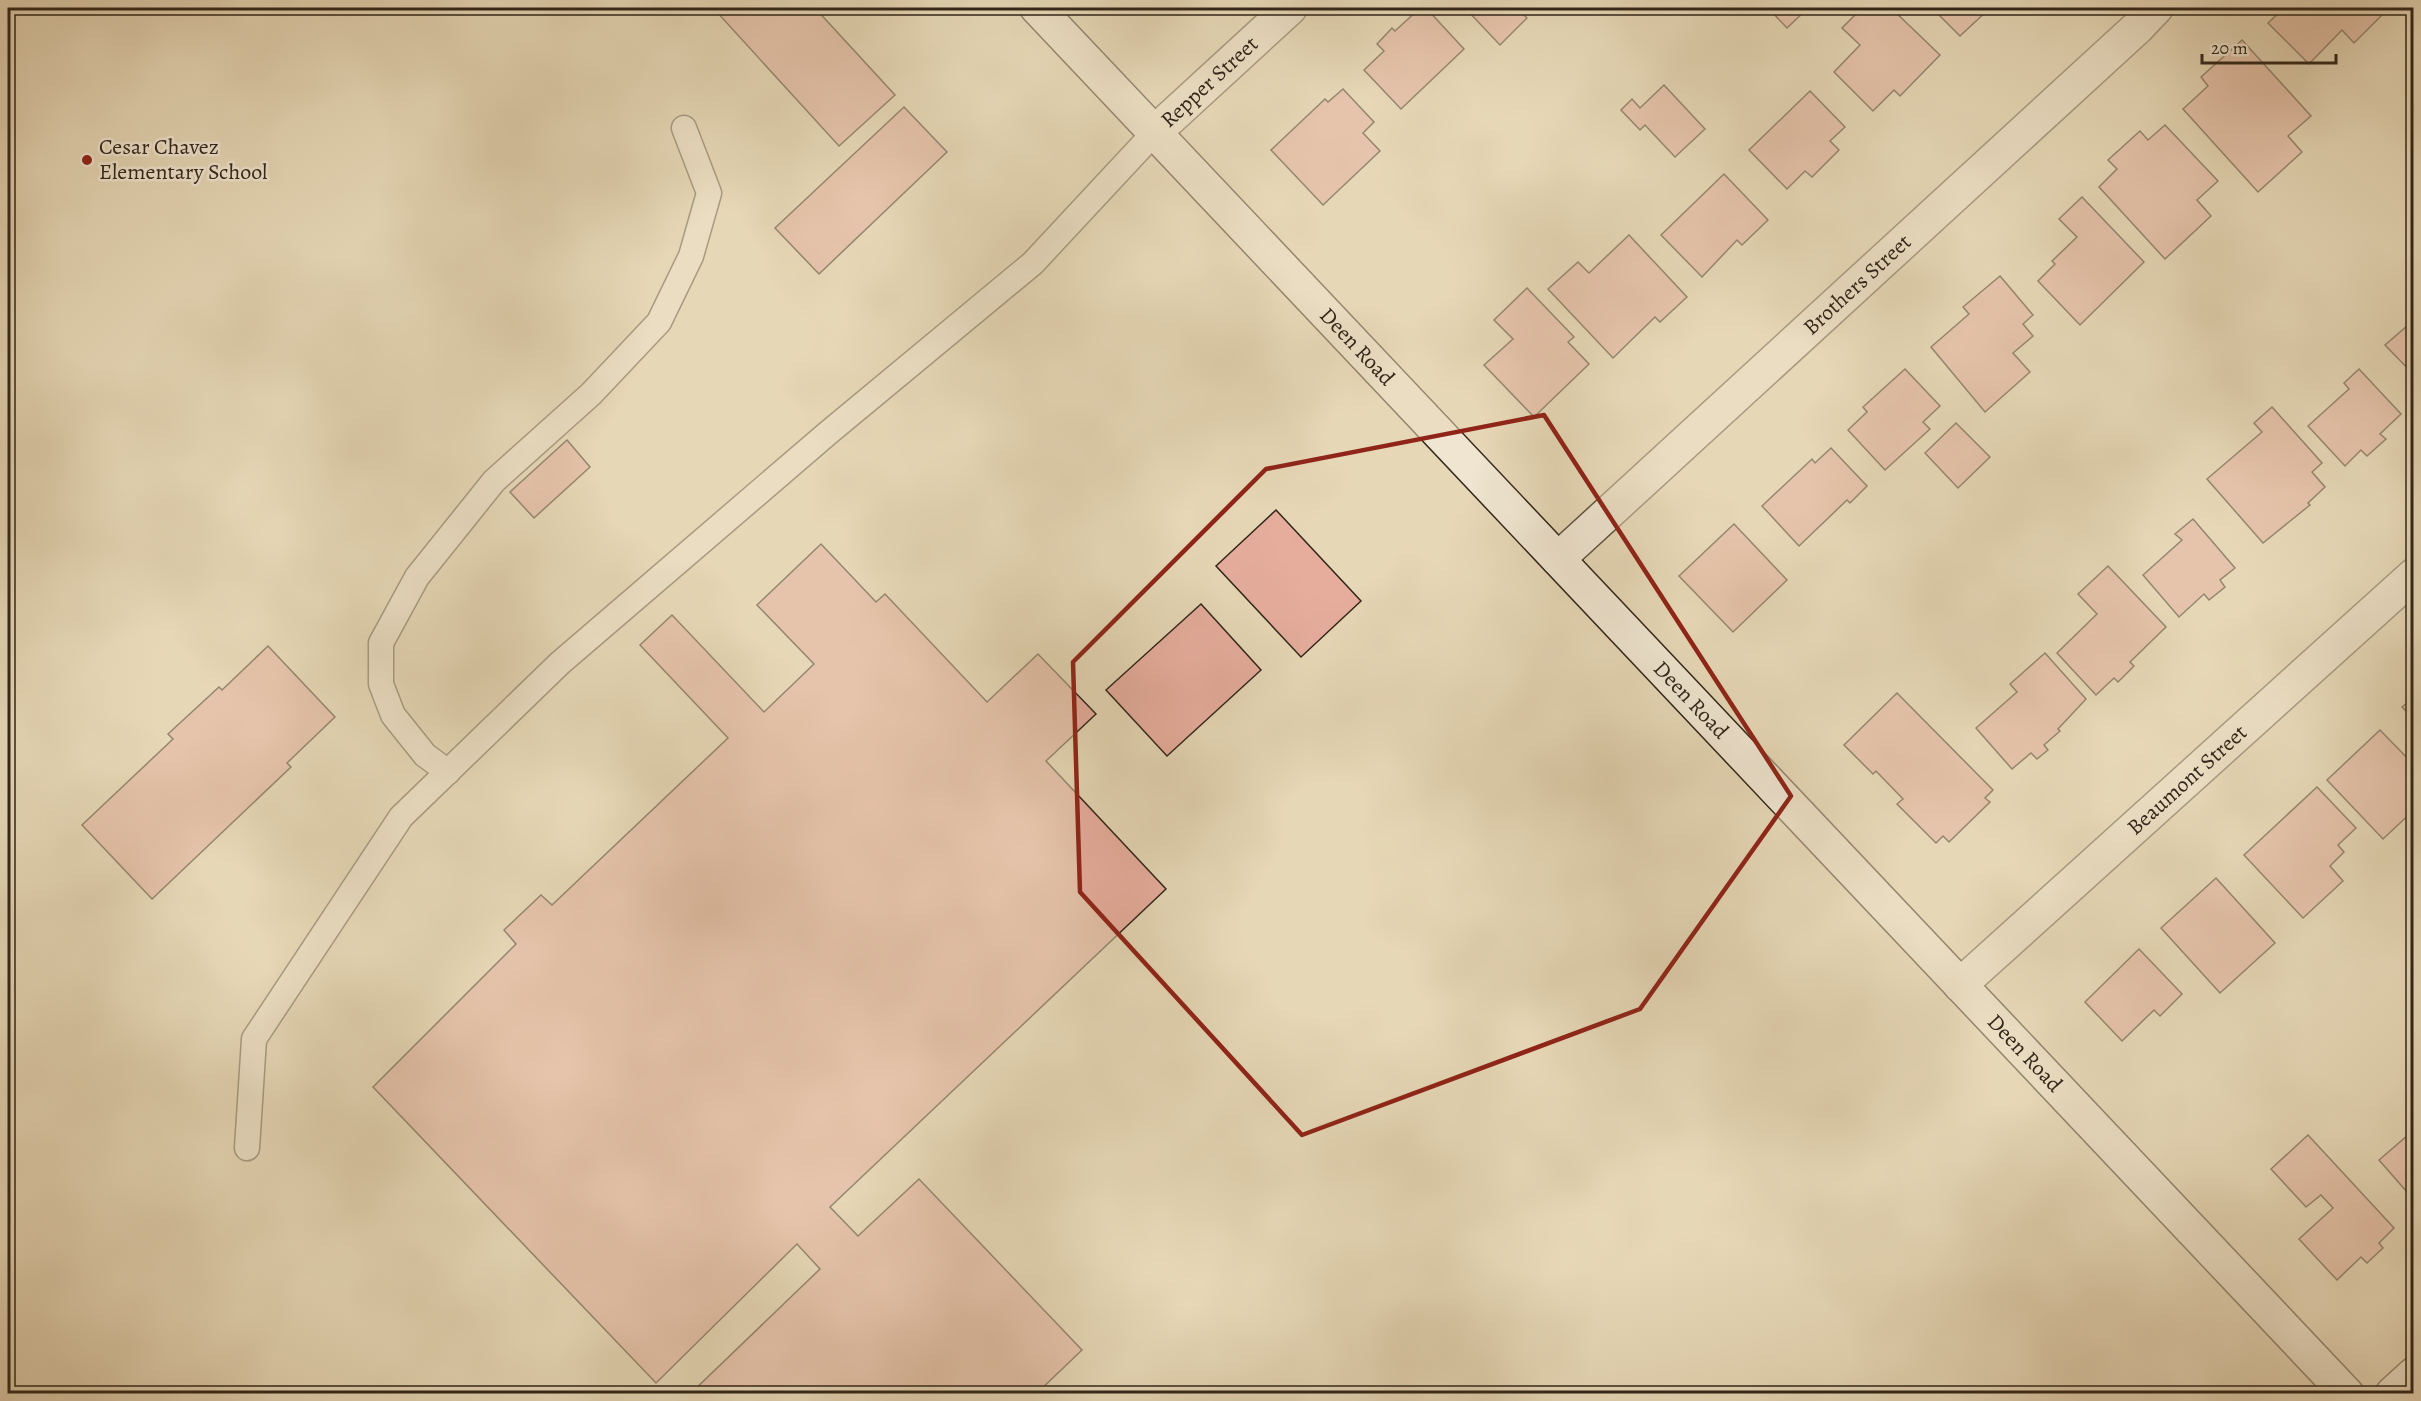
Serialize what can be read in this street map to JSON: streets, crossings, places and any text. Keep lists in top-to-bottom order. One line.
{"streets":{"main road":["Repper Street","Brothers Street","Deen Road","Beaumont Street"]},"crossings":[["Repper Street","Deen Road"],["Brothers Street","Deen Road"],["Deen Road","Beaumont Street"]],"places":["Cesar Chavez Elementary School"],"scale_bar":"20 m"}
